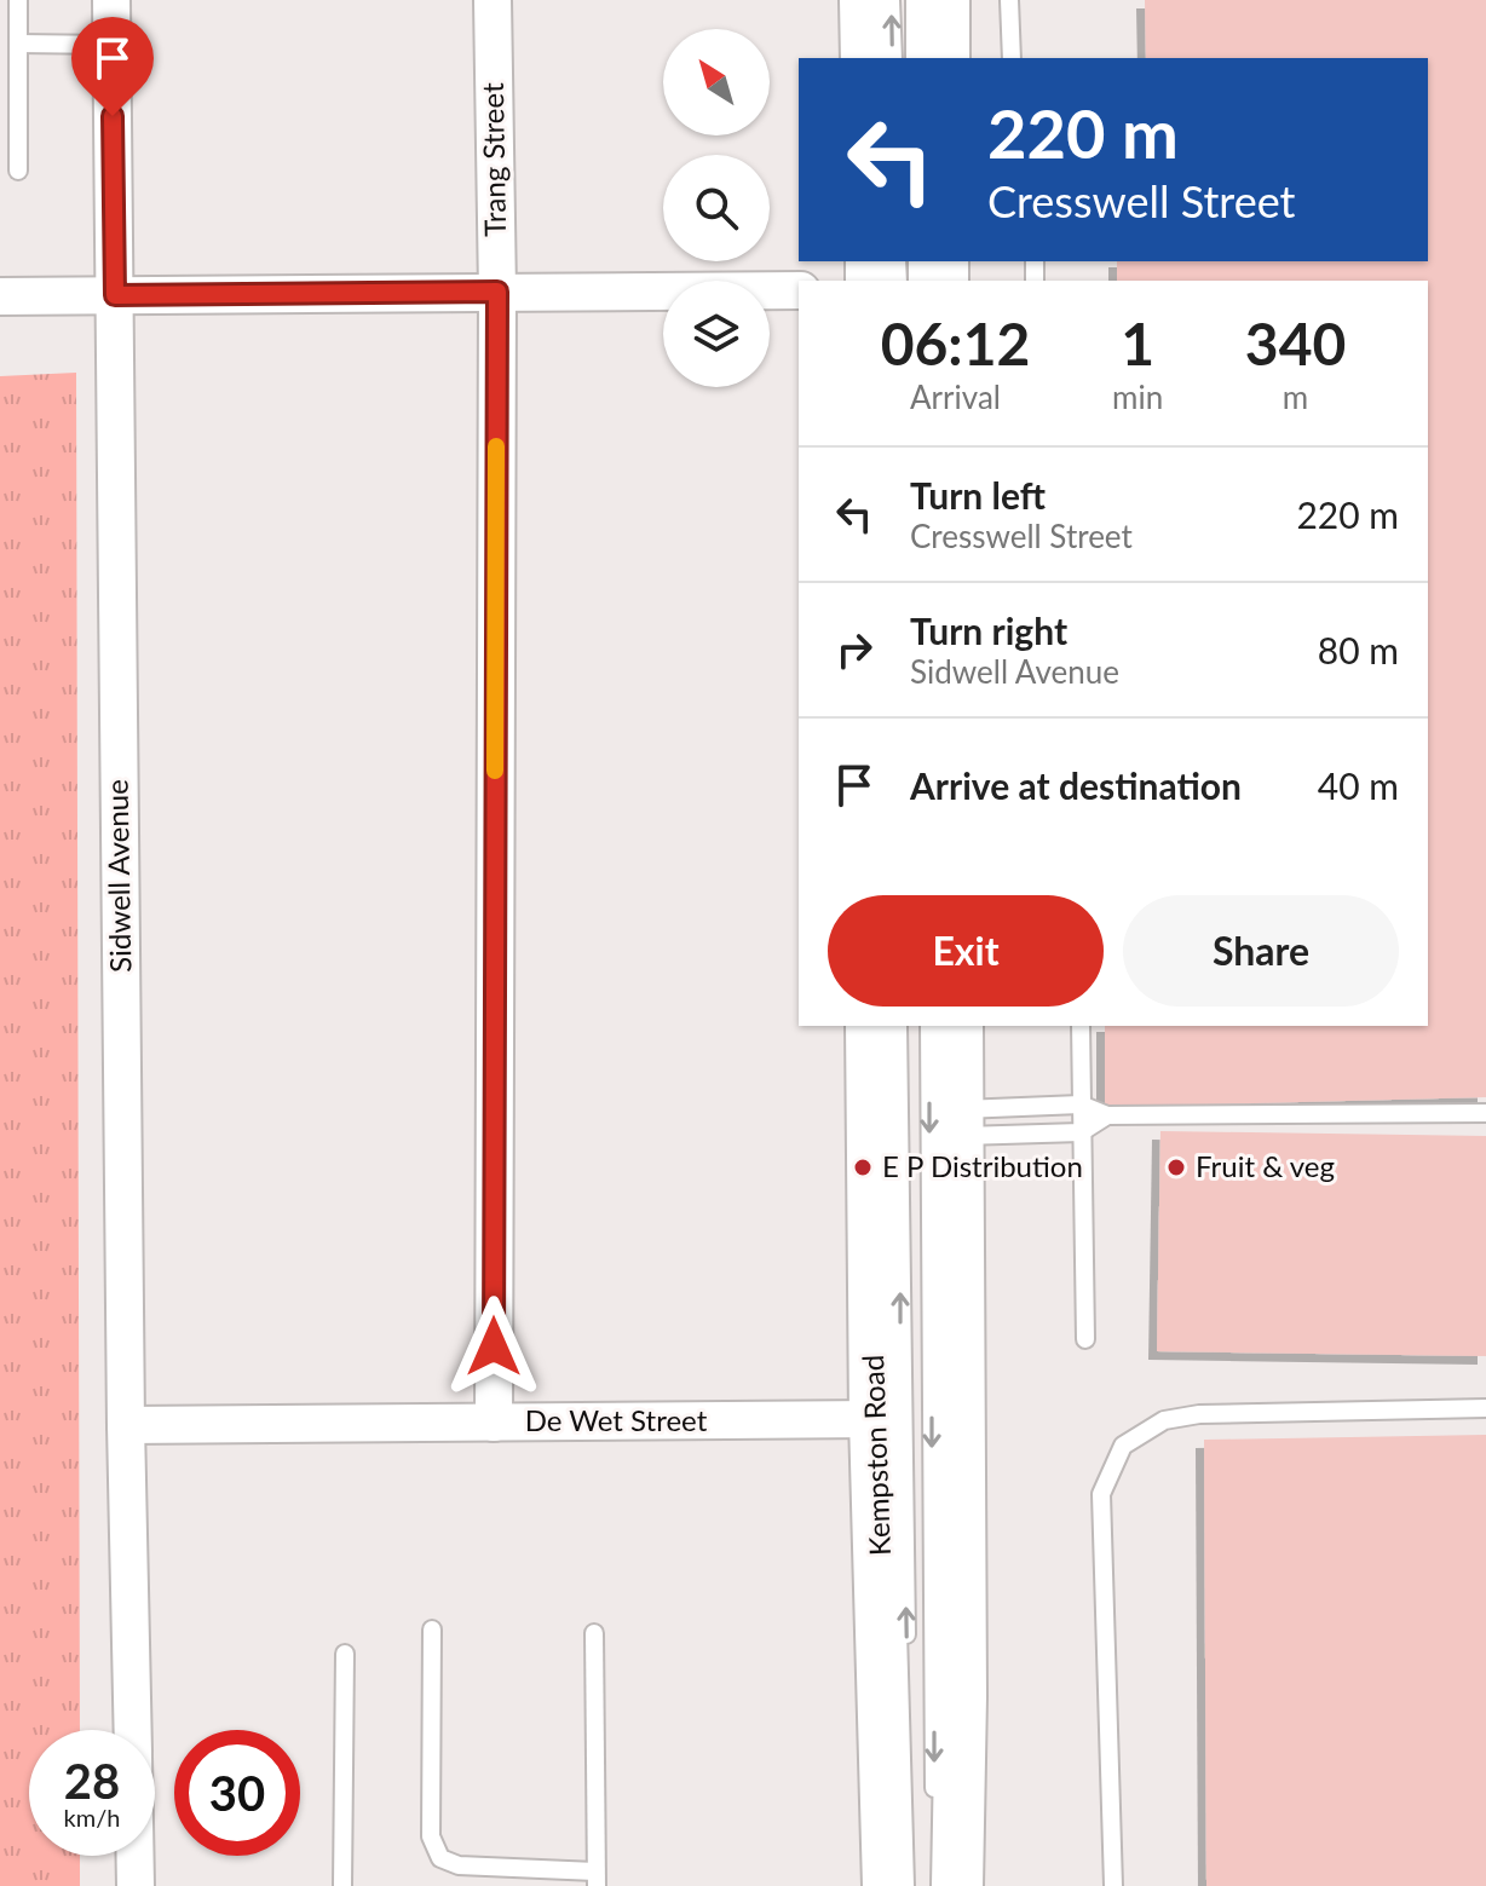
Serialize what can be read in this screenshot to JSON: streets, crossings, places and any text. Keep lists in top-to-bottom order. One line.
{"streets":{"main road":["Kempston Road"],"street":["Trang Street","Sidwell Avenue","De Wet Street"]},"crossings":[["Trang Street","De Wet Street"],["Sidwell Avenue","De Wet Street"],["De Wet Street","Kempston Road"]],"places":["E P Distribution","Fruit & veg"],"north":"top left","page":{"turn":["220 m","Cresswell Street"],"eta":["06:12","Arrival","1","min","340","m"],"list":[{"name":"Turn left","note":"Cresswell Street","value":"220 m"},{"name":"Turn right","note":"Sidwell Avenue","value":"80 m"},{"name":"Arrive at destination","value":"40 m"}],"buttons":["Exit","Share"],"speed":"28 km/h","limit":"30"}}
